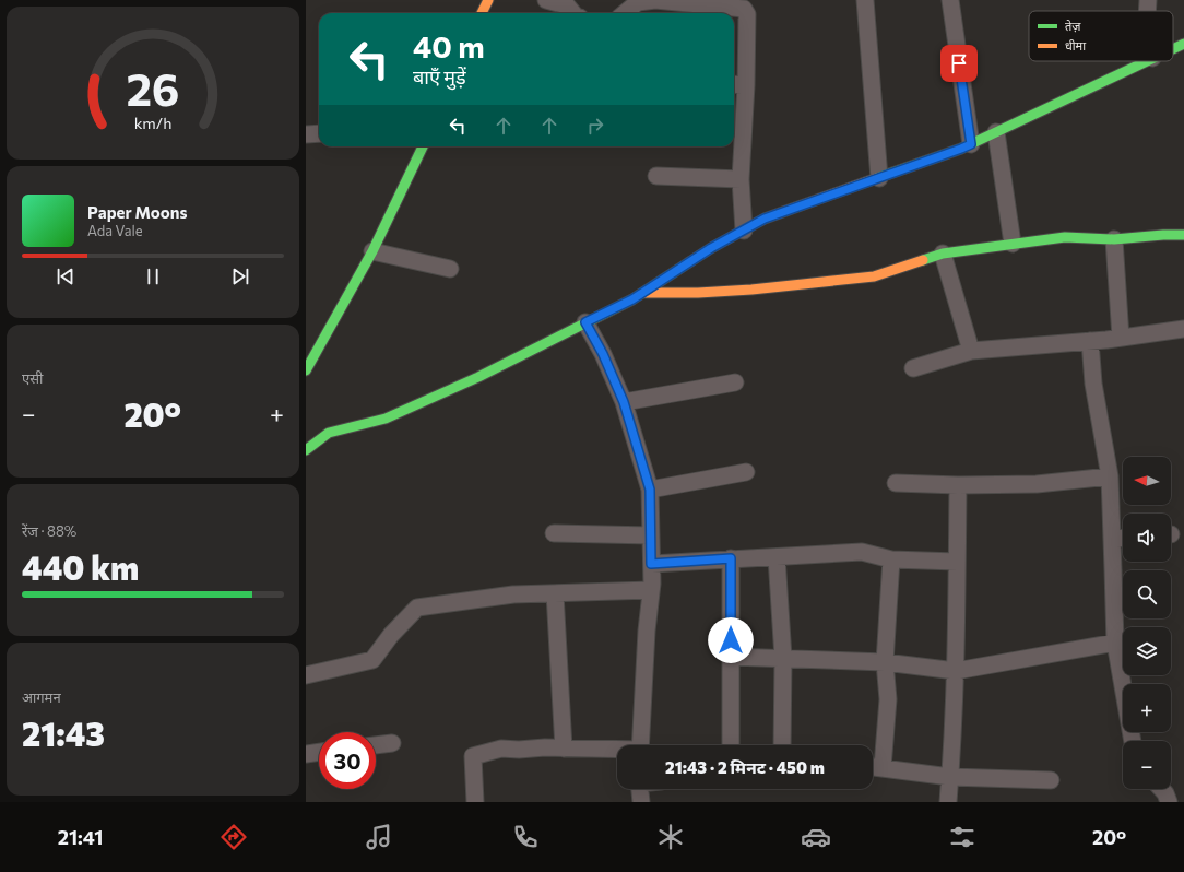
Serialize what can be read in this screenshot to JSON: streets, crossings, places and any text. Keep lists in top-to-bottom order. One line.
{"legend":["तेज़","धीमा"],"north":"left","page":{"turn":["40 m","बाएँ मुड़ें"],"song":["Paper Moons","Ada Vale"],"tile":["एसी",["रेंज · 88%","440 km"],["आगमन","21:43"]],"heat":["−","20°","+"],"map_buttons":["+","−"],"limit":"30","trip":"21:43 · 2 मिनट · 450 m","tabs":["21:41","20°"],"gauge":["26","km/h"]}}
